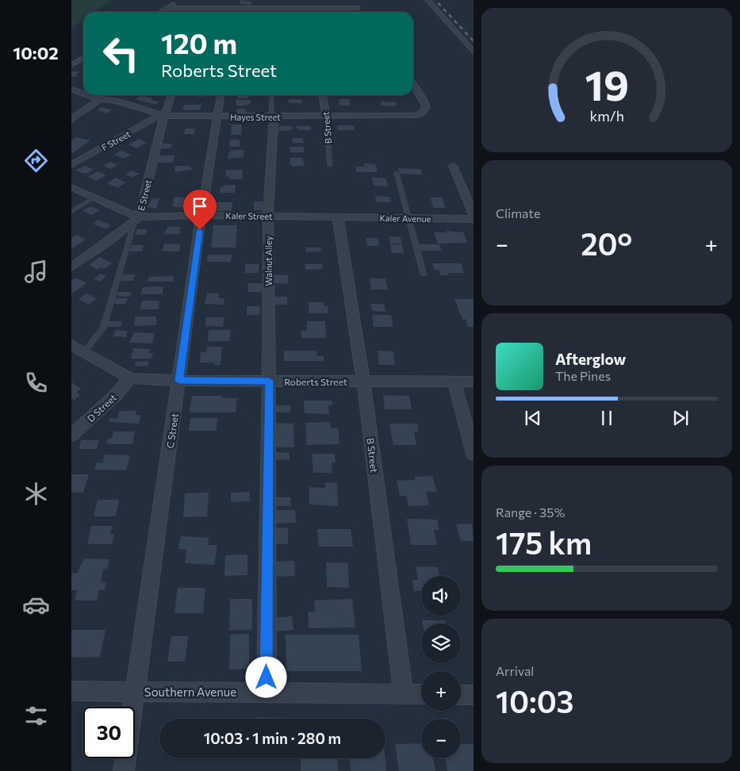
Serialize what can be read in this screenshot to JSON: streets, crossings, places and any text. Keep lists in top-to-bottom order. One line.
{"streets":{"street":["Hayes Street","B Street","F Street","E Street","Kaler Street","Kaler Avenue","Walnut Alley","Roberts Street","D Street","C Street","Southern Avenue"]},"crossings":[["Hayes Street","B Street"],["Hayes Street","F Street"],["Hayes Street","E Street"],["Hayes Street","Walnut Alley"],["Hayes Street","C Street"],["B Street","Kaler Street"],["B Street","Kaler Avenue"],["B Street","Roberts Street"],["B Street","Southern Avenue"],["F Street","E Street"],["E Street","Kaler Street"],["Kaler Street","Kaler Avenue"],["Kaler Street","Walnut Alley"],["Kaler Street","C Street"],["Walnut Alley","Roberts Street"],["Walnut Alley","Southern Avenue"],["Roberts Street","D Street"],["Roberts Street","C Street"],["C Street","Southern Avenue"]],"page":{"tabs":"10:02","turn":["120 m","Roberts Street"],"tile":["Climate",["Range · 35%","175 km"],["Arrival","10:03"]],"heat":["−","20°","+"],"song":["Afterglow","The Pines"],"map_buttons":["+","−"],"limit":"30","trip":"10:03 · 1 min · 280 m","gauge":["19","km/h"]}}
